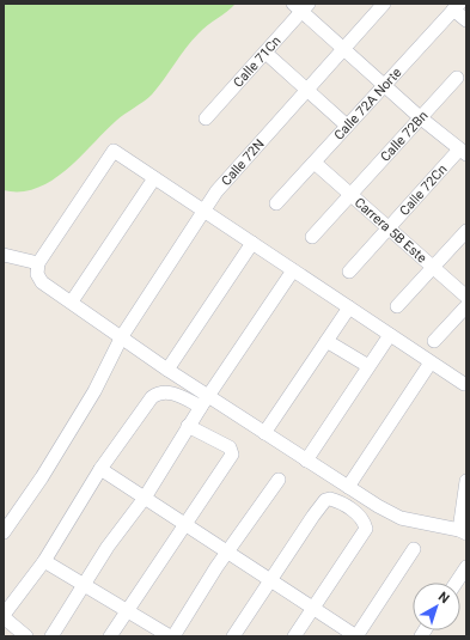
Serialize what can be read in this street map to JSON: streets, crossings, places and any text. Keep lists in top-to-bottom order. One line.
{"streets":{"street":["Calle 71Cn","Calle 72A Norte","Calle 72Bn","Calle 72N","Calle 72Cn","Carrera 5B Este"]},"crossings":[["Calle 72A Norte","Carrera 5B Este"],["Calle 72Bn","Carrera 5B Este"],["Calle 72Cn","Carrera 5B Este"]],"north":"top right"}
